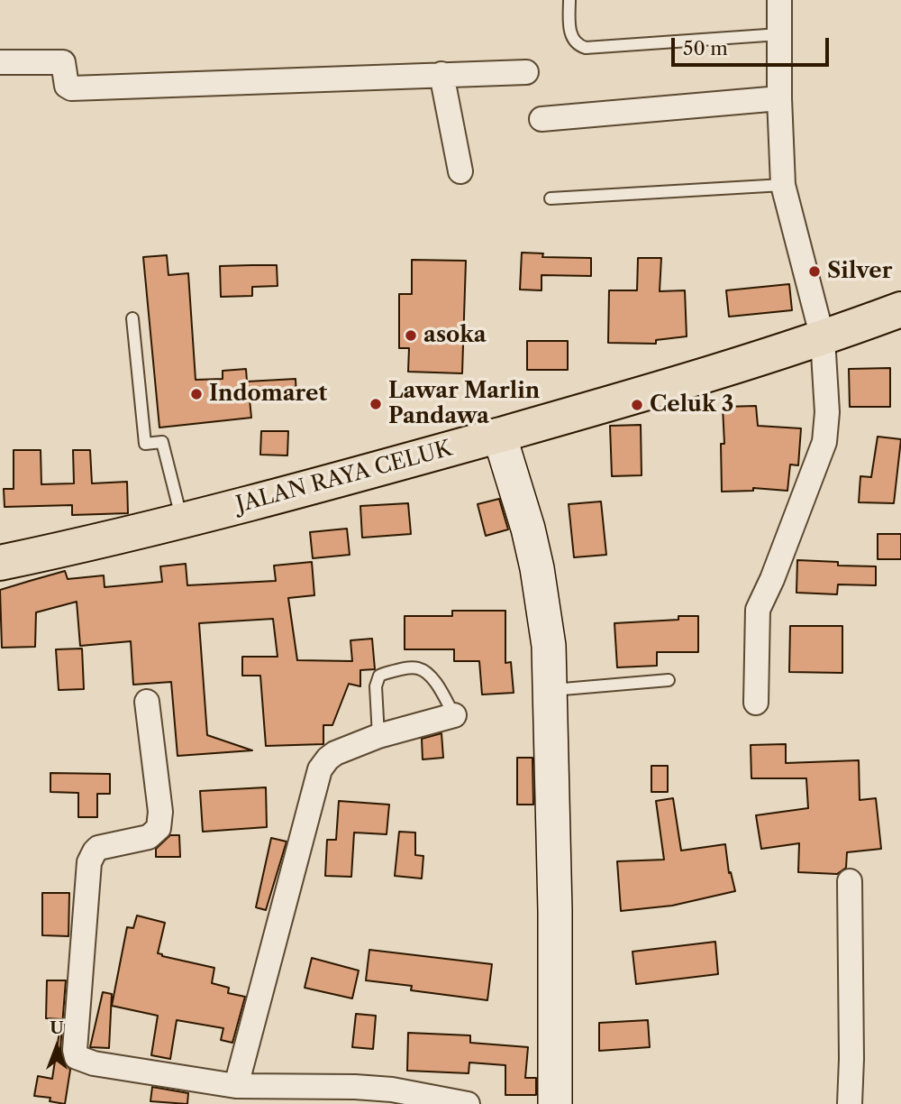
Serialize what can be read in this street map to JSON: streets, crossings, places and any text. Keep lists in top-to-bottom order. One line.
{"streets":{"highway":["JALAN RAYA CELUK"]},"places":["Silver","asoka","Indomaret","Lawar Marlin Pandawa","Celuk 3"],"scale_bar":"50 m","north":"top"}
